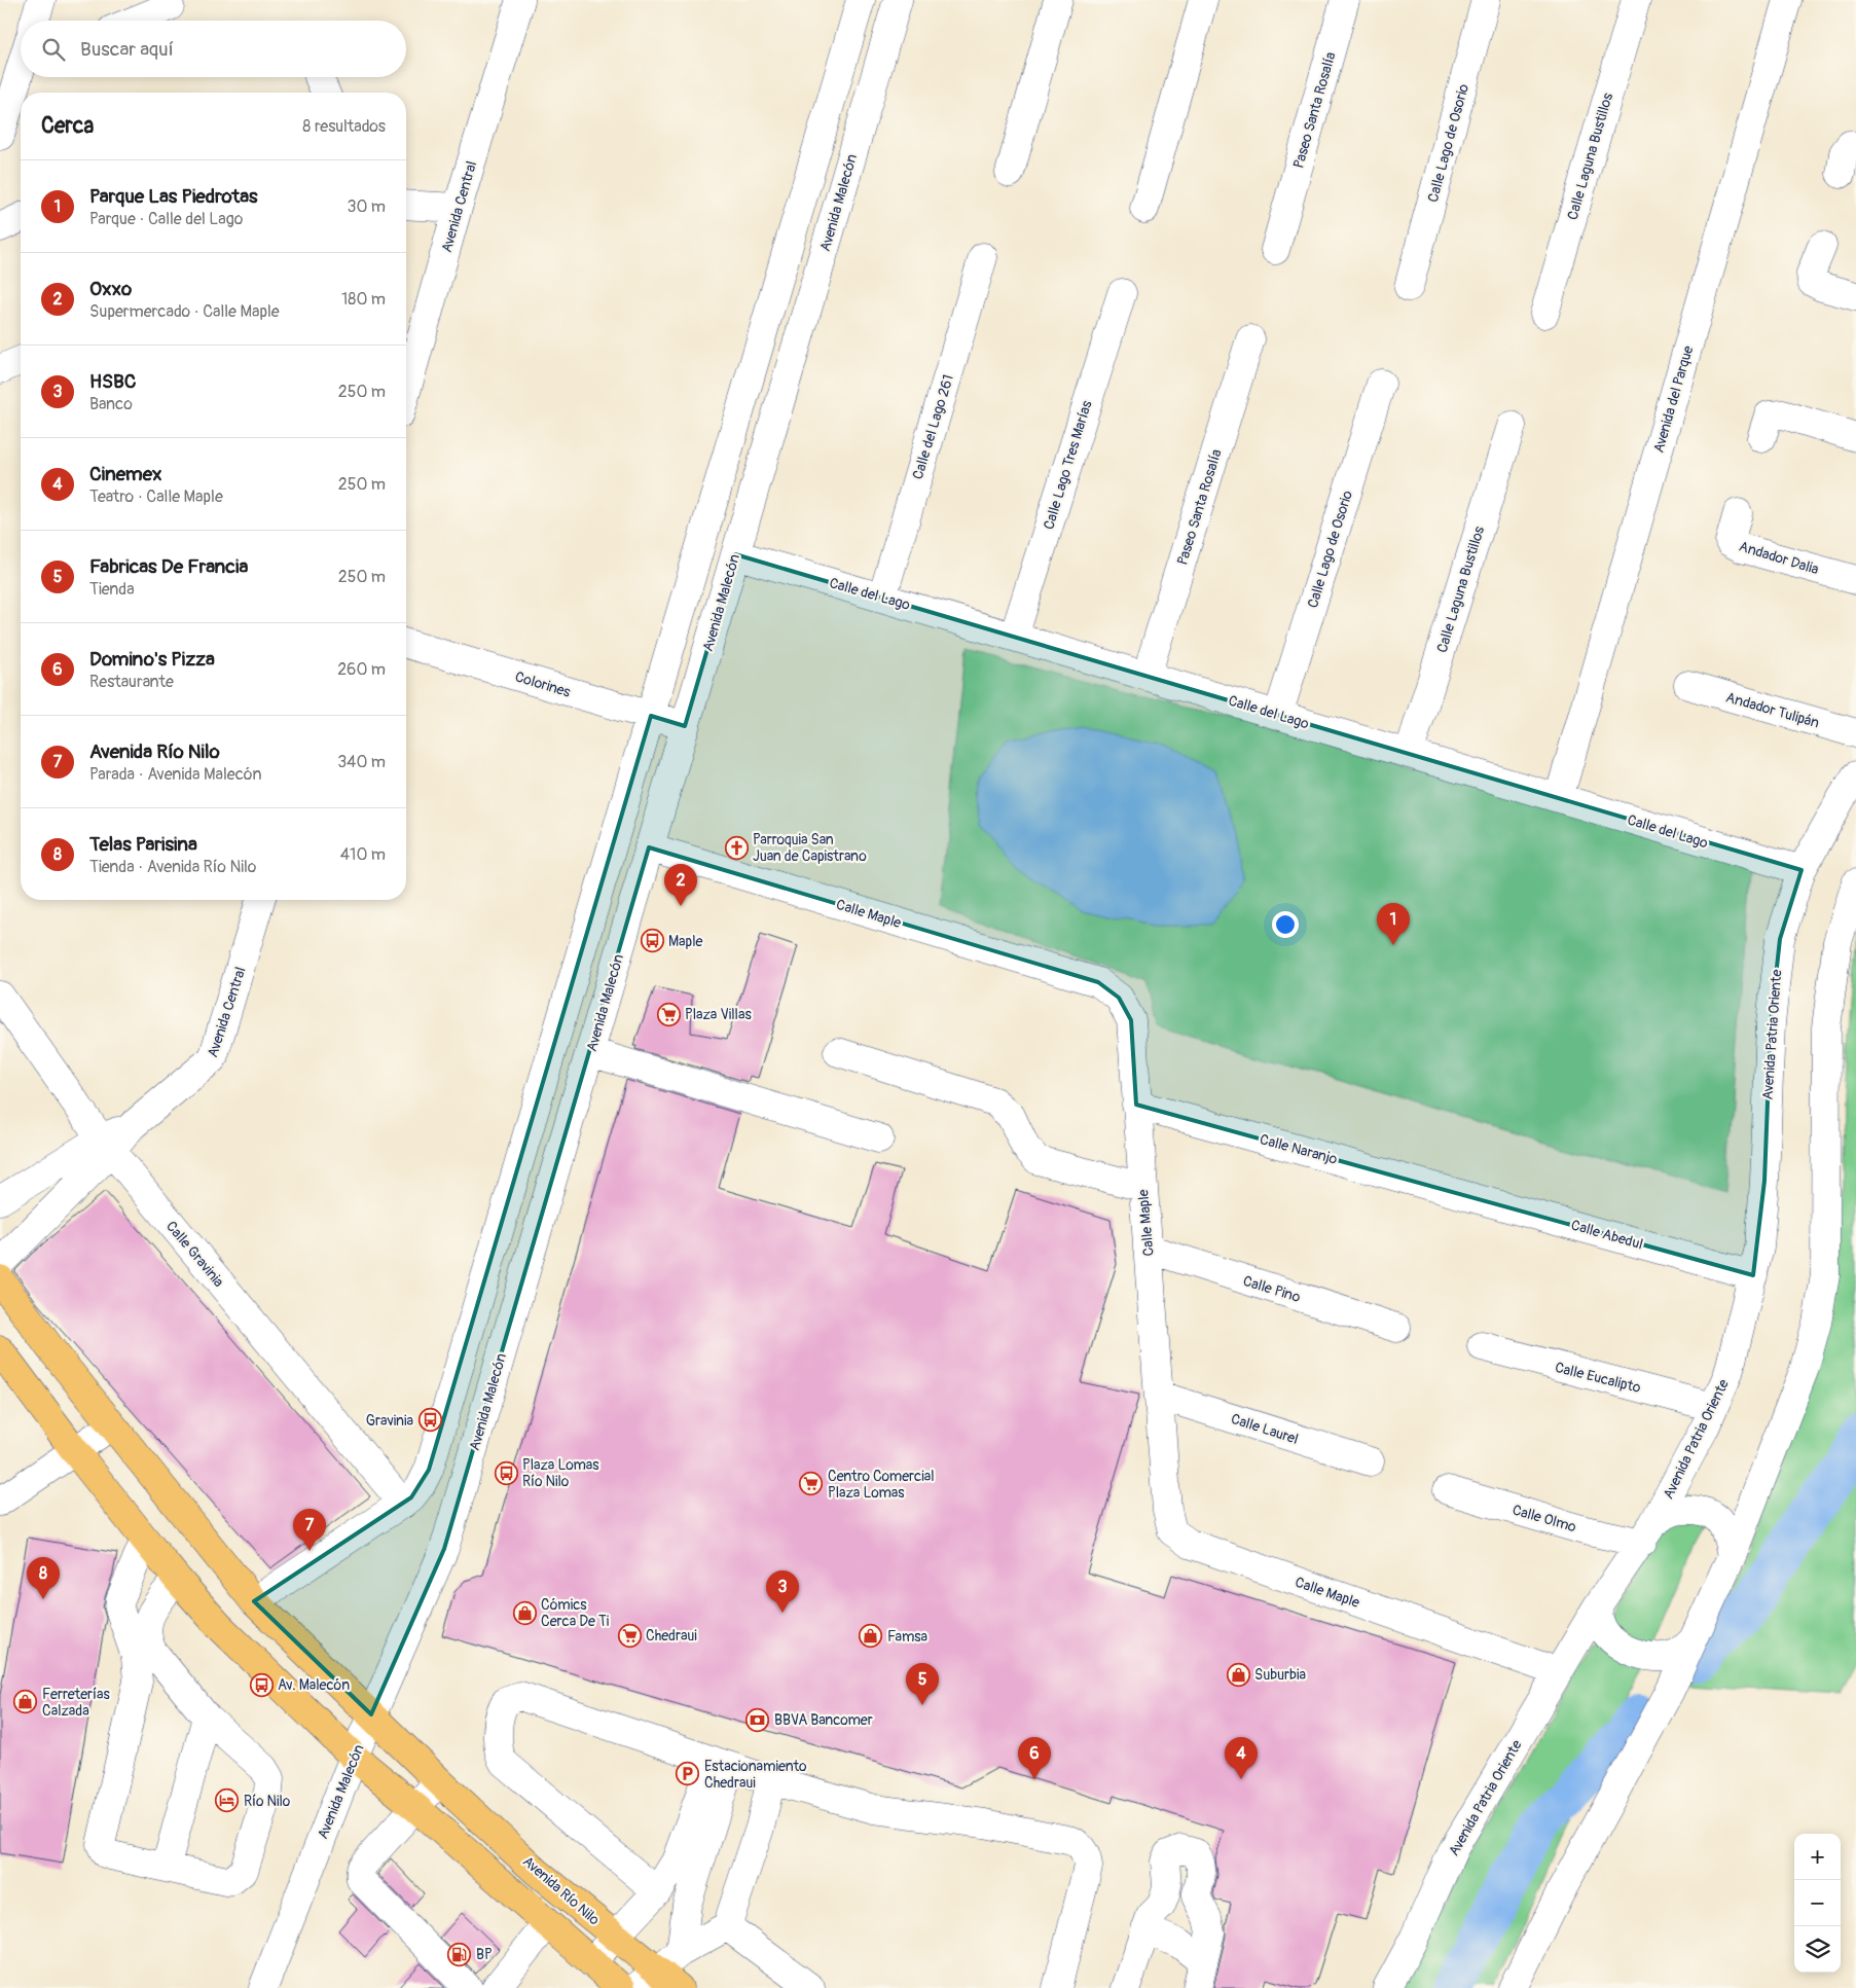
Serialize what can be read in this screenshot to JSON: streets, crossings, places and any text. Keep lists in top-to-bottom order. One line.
{"streets":{"main road":["Avenida Río Nilo"],"street":["Paseo Santa Rosalía","Calle Lago de Osorio","Calle Laguna Bustillos","Avenida Malecón","Avenida Central","Avenida del Parque","Calle del Lago 261","Calle Lago Tres Marías","Andador Dalia","Calle del Lago","Colorines","Andador Tulipán","Calle Maple","Avenida Patria Oriente","Calle Naranjo","Calle Abedul","Calle Gravinia","Calle Pino","Calle Eucalipto","Calle Laurel","Calle Olmo"]},"crossings":[["Paseo Santa Rosalía","Calle del Lago"],["Calle Lago de Osorio","Calle del Lago"],["Calle Laguna Bustillos","Calle del Lago"],["Avenida Malecón","Calle del Lago"],["Avenida Malecón","Colorines"],["Avenida Malecón","Calle Maple"],["Avenida Malecón","Avenida Río Nilo"],["Avenida Central","Calle Gravinia"],["Avenida del Parque","Calle del Lago"],["Calle del Lago 261","Calle del Lago"],["Calle Lago Tres Marías","Calle del Lago"],["Calle del Lago","Avenida Patria Oriente"],["Calle Maple","Avenida Patria Oriente"],["Calle Maple","Calle Naranjo"],["Calle Maple","Calle Pino"],["Calle Maple","Calle Laurel"],["Avenida Patria Oriente","Calle Abedul"],["Avenida Patria Oriente","Calle Eucalipto"],["Avenida Patria Oriente","Calle Olmo"],["Calle Naranjo","Calle Abedul"]],"places":{"church":["Parroquia San Juan de Capistrano"],"bus stop":["Maple","Gravinia","Plaza Lomas Río Nilo","Av. Malecón"],"supermarket":["Plaza Villas","Centro Comercial Plaza Lomas","Chedraui"],"shop":["Cómics Cerca De Ti","Famsa","Suburbia","Ferreterías Calzada"],"bank":["BBVA Bancomer"],"parking":["Estacionamiento Chedraui"],"hotel":["Río Nilo"],"fuel station":["BP"]},"page":{"search":"Buscar aquí","heading":["Cerca","8 resultados"],"list":[{"mark":"1","name":"Parque Las Piedrotas","note":"Parque · Calle del Lago","value":"30 m"},{"mark":"2","name":"Oxxo","note":"Supermercado · Calle Maple","value":"180 m"},{"mark":"3","name":"HSBC","note":"Banco","value":"250 m"},{"mark":"4","name":"Cinemex","note":"Teatro · Calle Maple","value":"250 m"},{"mark":"5","name":"Fabricas De Francia","note":"Tienda","value":"250 m"},{"mark":"6","name":"Domino's Pizza","note":"Restaurante","value":"260 m"},{"mark":"7","name":"Avenida Río Nilo","note":"Parada · Avenida Malecón","value":"340 m"},{"mark":"8","name":"Telas Parisina","note":"Tienda · Avenida Río Nilo","value":"410 m"}],"pins":["2","1","7","8","3","5","4","6"],"map_buttons":["+","−"]}}
